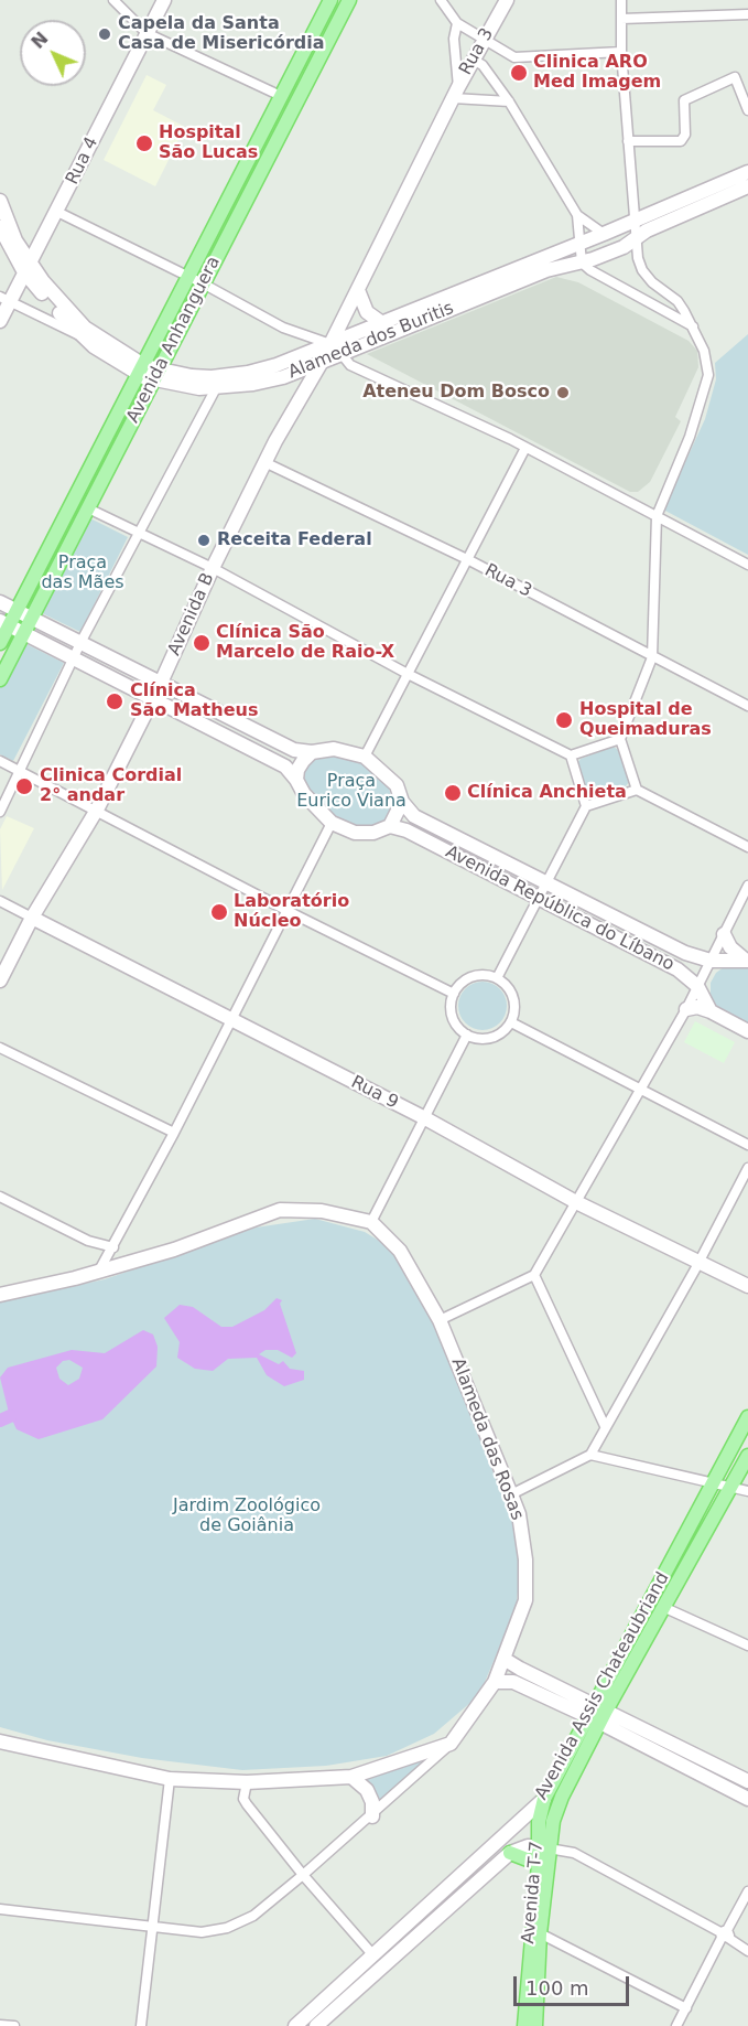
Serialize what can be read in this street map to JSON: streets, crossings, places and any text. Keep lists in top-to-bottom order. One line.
{"streets":{"main road":["Rua 3","Rua 4","Avenida Anhanguera","Alameda dos Buritis","Avenida B","Avenida República do Líbano","Rua 9","Alameda das Rosas","Avenida Assis Chateaubriand","Avenida T-7"]},"crossings":[["Rua 3","Alameda dos Buritis"],["Rua 3","Avenida B"],["Avenida Anhanguera","Alameda dos Buritis"],["Alameda dos Buritis","Avenida B"],["Avenida B","Rua 9"],["Avenida Assis Chateaubriand","Avenida T-7"]],"parks":["Praça das Mães","Praça Eurico Viana","Jardim Zoológico de Goiânia"],"places":["Capela da Santa Casa de Misericórdia","Clinica ARO Med Imagem","Hospital São Lucas","Ateneu Dom Bosco","Receita Federal","Clínica São Marcelo de Raio-X","Clínica São Matheus","Hospital de Queimaduras","Clinica Cordial 2° andar","Clínica Anchieta","Laboratório Núcleo"],"scale_bar":"100 m","north":"top left"}
